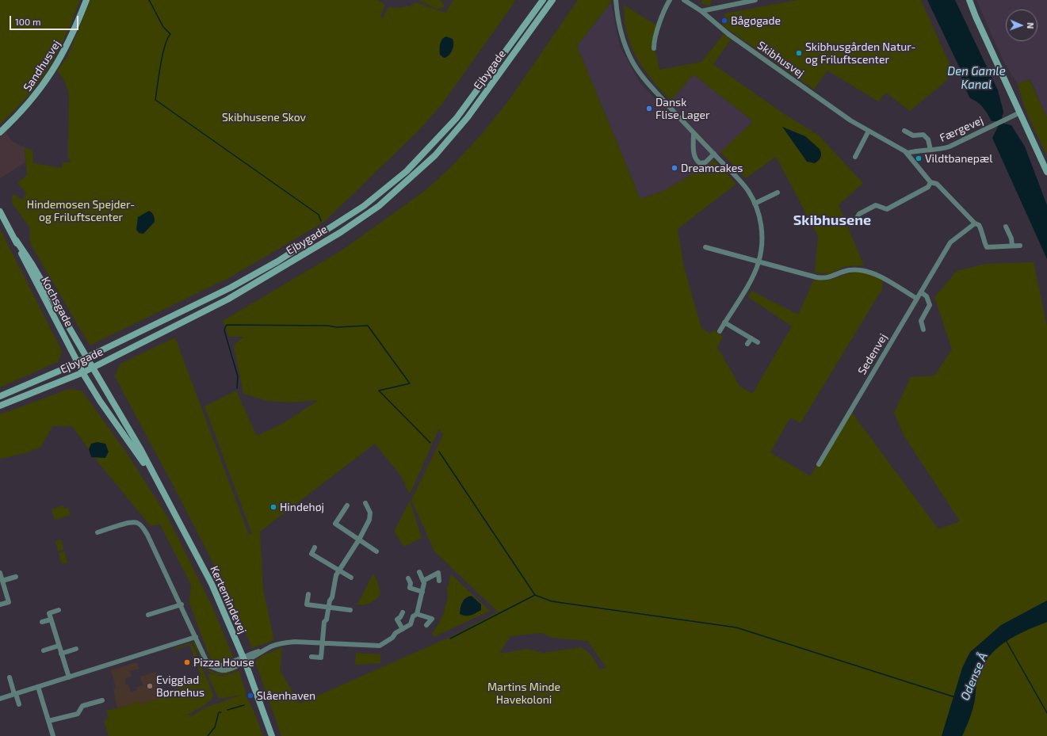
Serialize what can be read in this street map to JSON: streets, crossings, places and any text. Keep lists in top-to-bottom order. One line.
{"streets":{"main road":["Sandhusvej","Ejbygade","Kochsgade","Kertemindevej"],"street":["Skibhusvej","Færgevej","Sedenvej"]},"crossings":[["Skibhusvej","Færgevej"],["Ejbygade","Kochsgade"],["Ejbygade","Kertemindevej"],["Kochsgade","Kertemindevej"]],"districts":["Skibhusene"],"water":["Den Gamle Kanal","Odense Å"],"parks":["Skibhusene Skov","Hindemosen Spejder- og Friluftscenter","Martins Minde Havekoloni"],"places":["Bågøgade","Skibhusgården Natur- og Friluftscenter","Dansk Flise Lager","Vildtbanepæl","Dreamcakes","Hindehøj","Pizza House","Evigglad Børnehus","Slåenhaven"],"scale_bar":"100 m","north":"right"}
